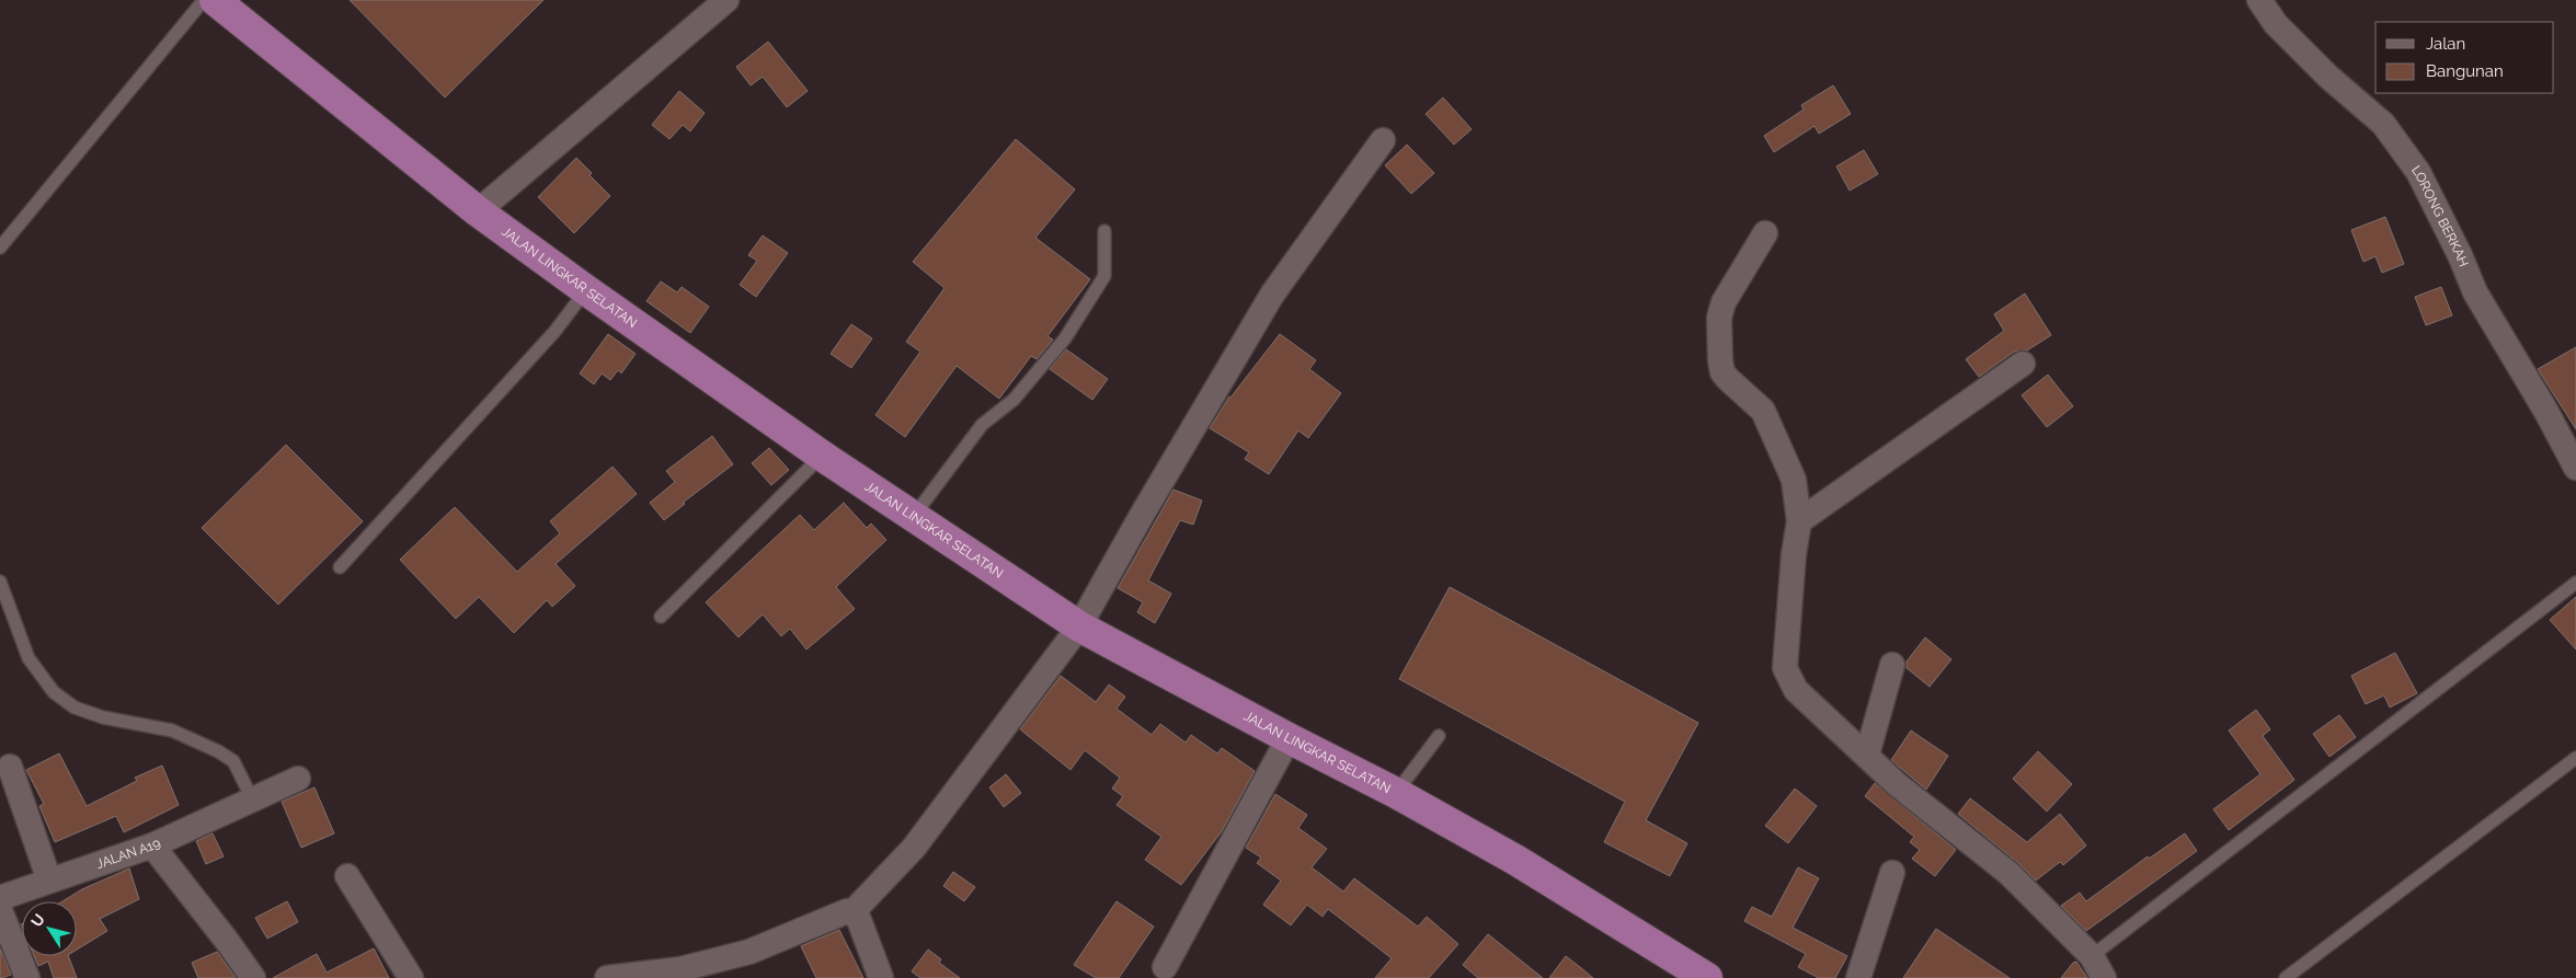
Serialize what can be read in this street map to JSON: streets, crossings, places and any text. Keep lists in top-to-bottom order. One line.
{"streets":{"highway":["JALAN LINGKAR SELATAN"],"street":["LORONG BERKAH","JALAN A19"]},"legend":["Jalan","Bangunan"],"north":"top left"}
